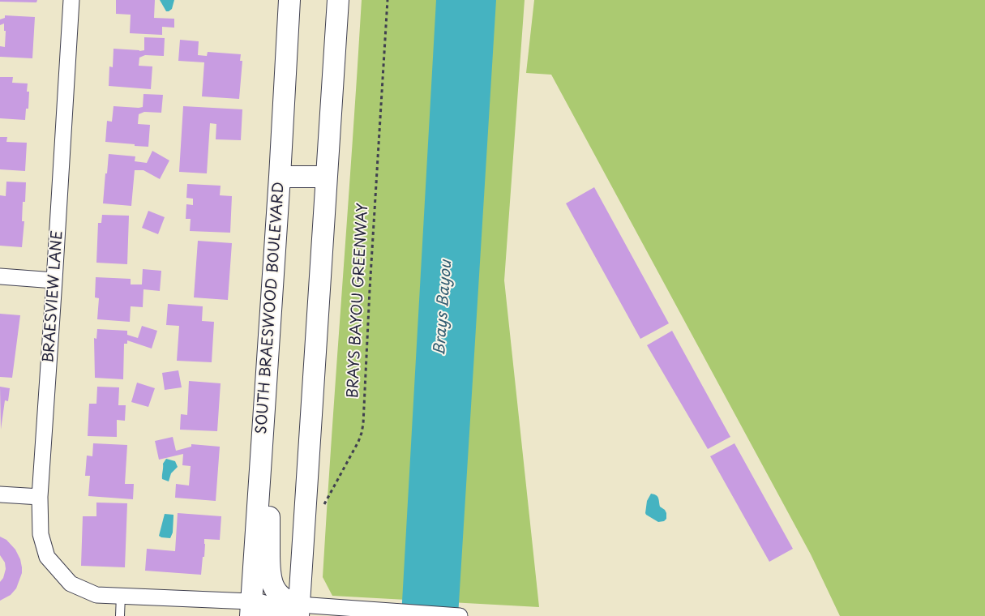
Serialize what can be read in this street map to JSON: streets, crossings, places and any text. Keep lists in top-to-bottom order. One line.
{"streets":{"main road":["SOUTH BRAESWOOD BOULEVARD"],"street":["BRAESVIEW LANE"],"path":["BRAYS BAYOU GREENWAY"]},"water":["Brays Bayou"]}
